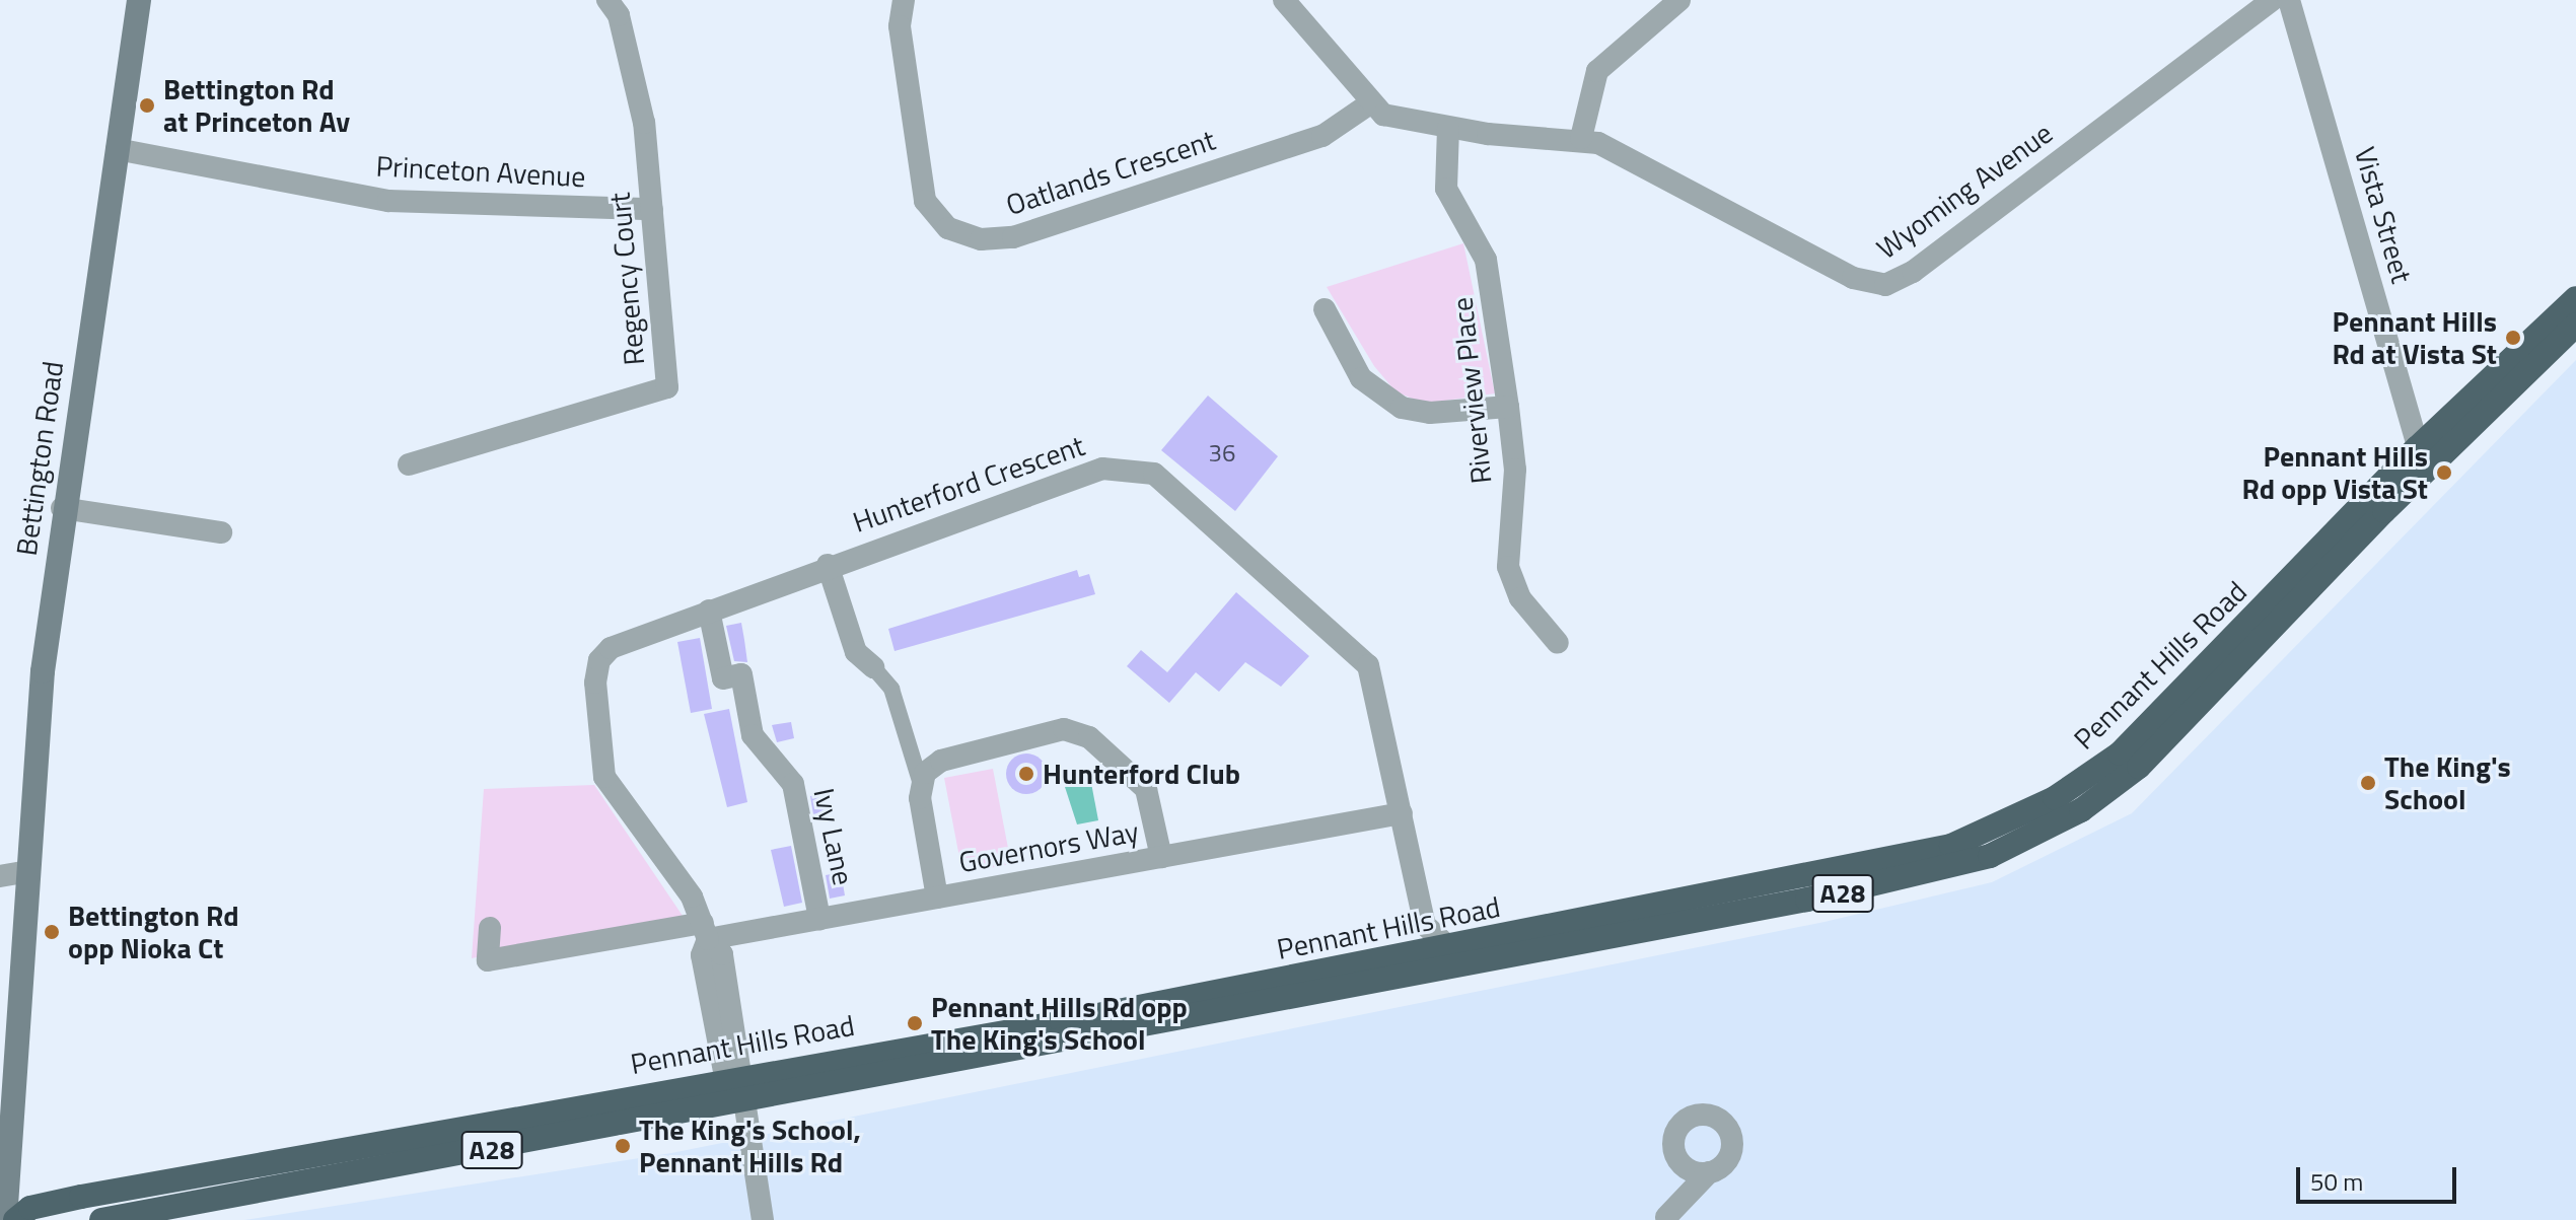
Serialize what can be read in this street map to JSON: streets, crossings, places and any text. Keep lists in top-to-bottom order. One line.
{"streets":{"highway":["Pennant Hills Road","A28"],"main road":["Bettington Road"],"street":["Princeton Avenue","Oatlands Crescent","Wyoming Avenue","Vista Street","Regency Court","Riverview Place","Hunterford Crescent","Ivy Lane","Governors Way"]},"crossings":[["Princeton Avenue","Regency Court"],["Princeton Avenue","Bettington Road"],["Oatlands Crescent","Wyoming Avenue"],["Wyoming Avenue","Riverview Place"],["Vista Street","Pennant Hills Road"],["Hunterford Crescent","Pennant Hills Road"],["Hunterford Crescent","Ivy Lane"],["Hunterford Crescent","Governors Way"],["Ivy Lane","Governors Way"]],"places":["Bettington Rd at Princeton Av","Pennant Hills Rd at Vista St","Pennant Hills Rd opp Vista St","Hunterford Club","The King's School","Bettington Rd opp Nioka Ct","Pennant Hills Rd opp The King's School","The King's School, Pennant Hills Rd"],"house_numbers":["36"],"scale_bar":"50 m"}
